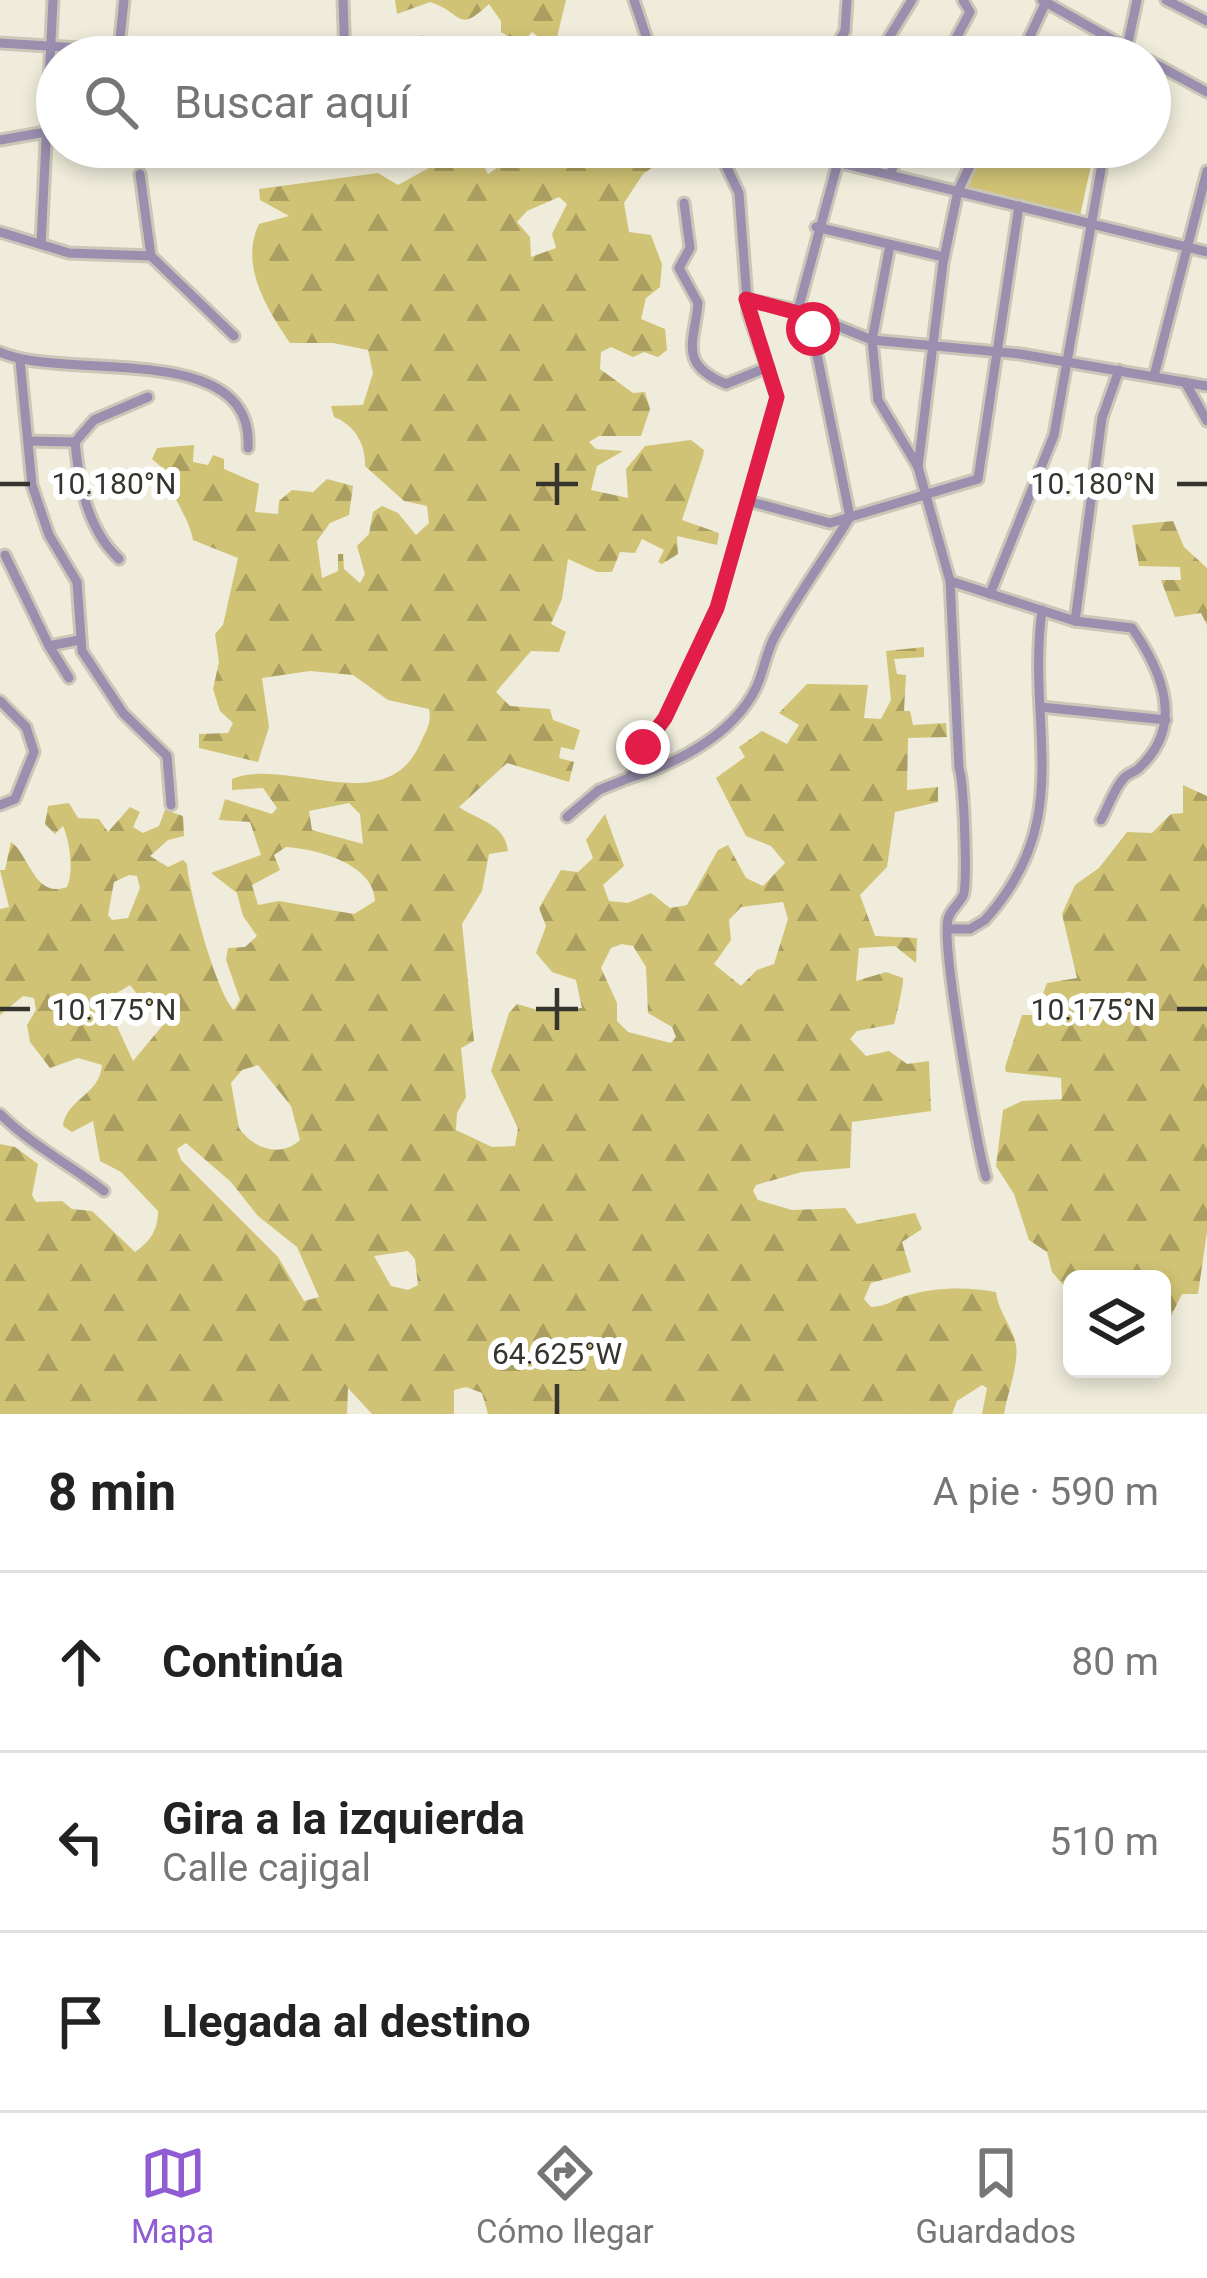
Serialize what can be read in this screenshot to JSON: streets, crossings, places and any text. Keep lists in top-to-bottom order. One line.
{"page":{"search":"Buscar aquí","heading":["8 min","A pie · 590 m"],"list":[["Continúa","80 m"],["Gira a la izquierda","Calle cajigal","510 m"],"Llegada al destino"],"nav":["Mapa","Cómo llegar","Guardados"]},"coordinates":["10.180°N","10.175°N","64.625°W"]}
